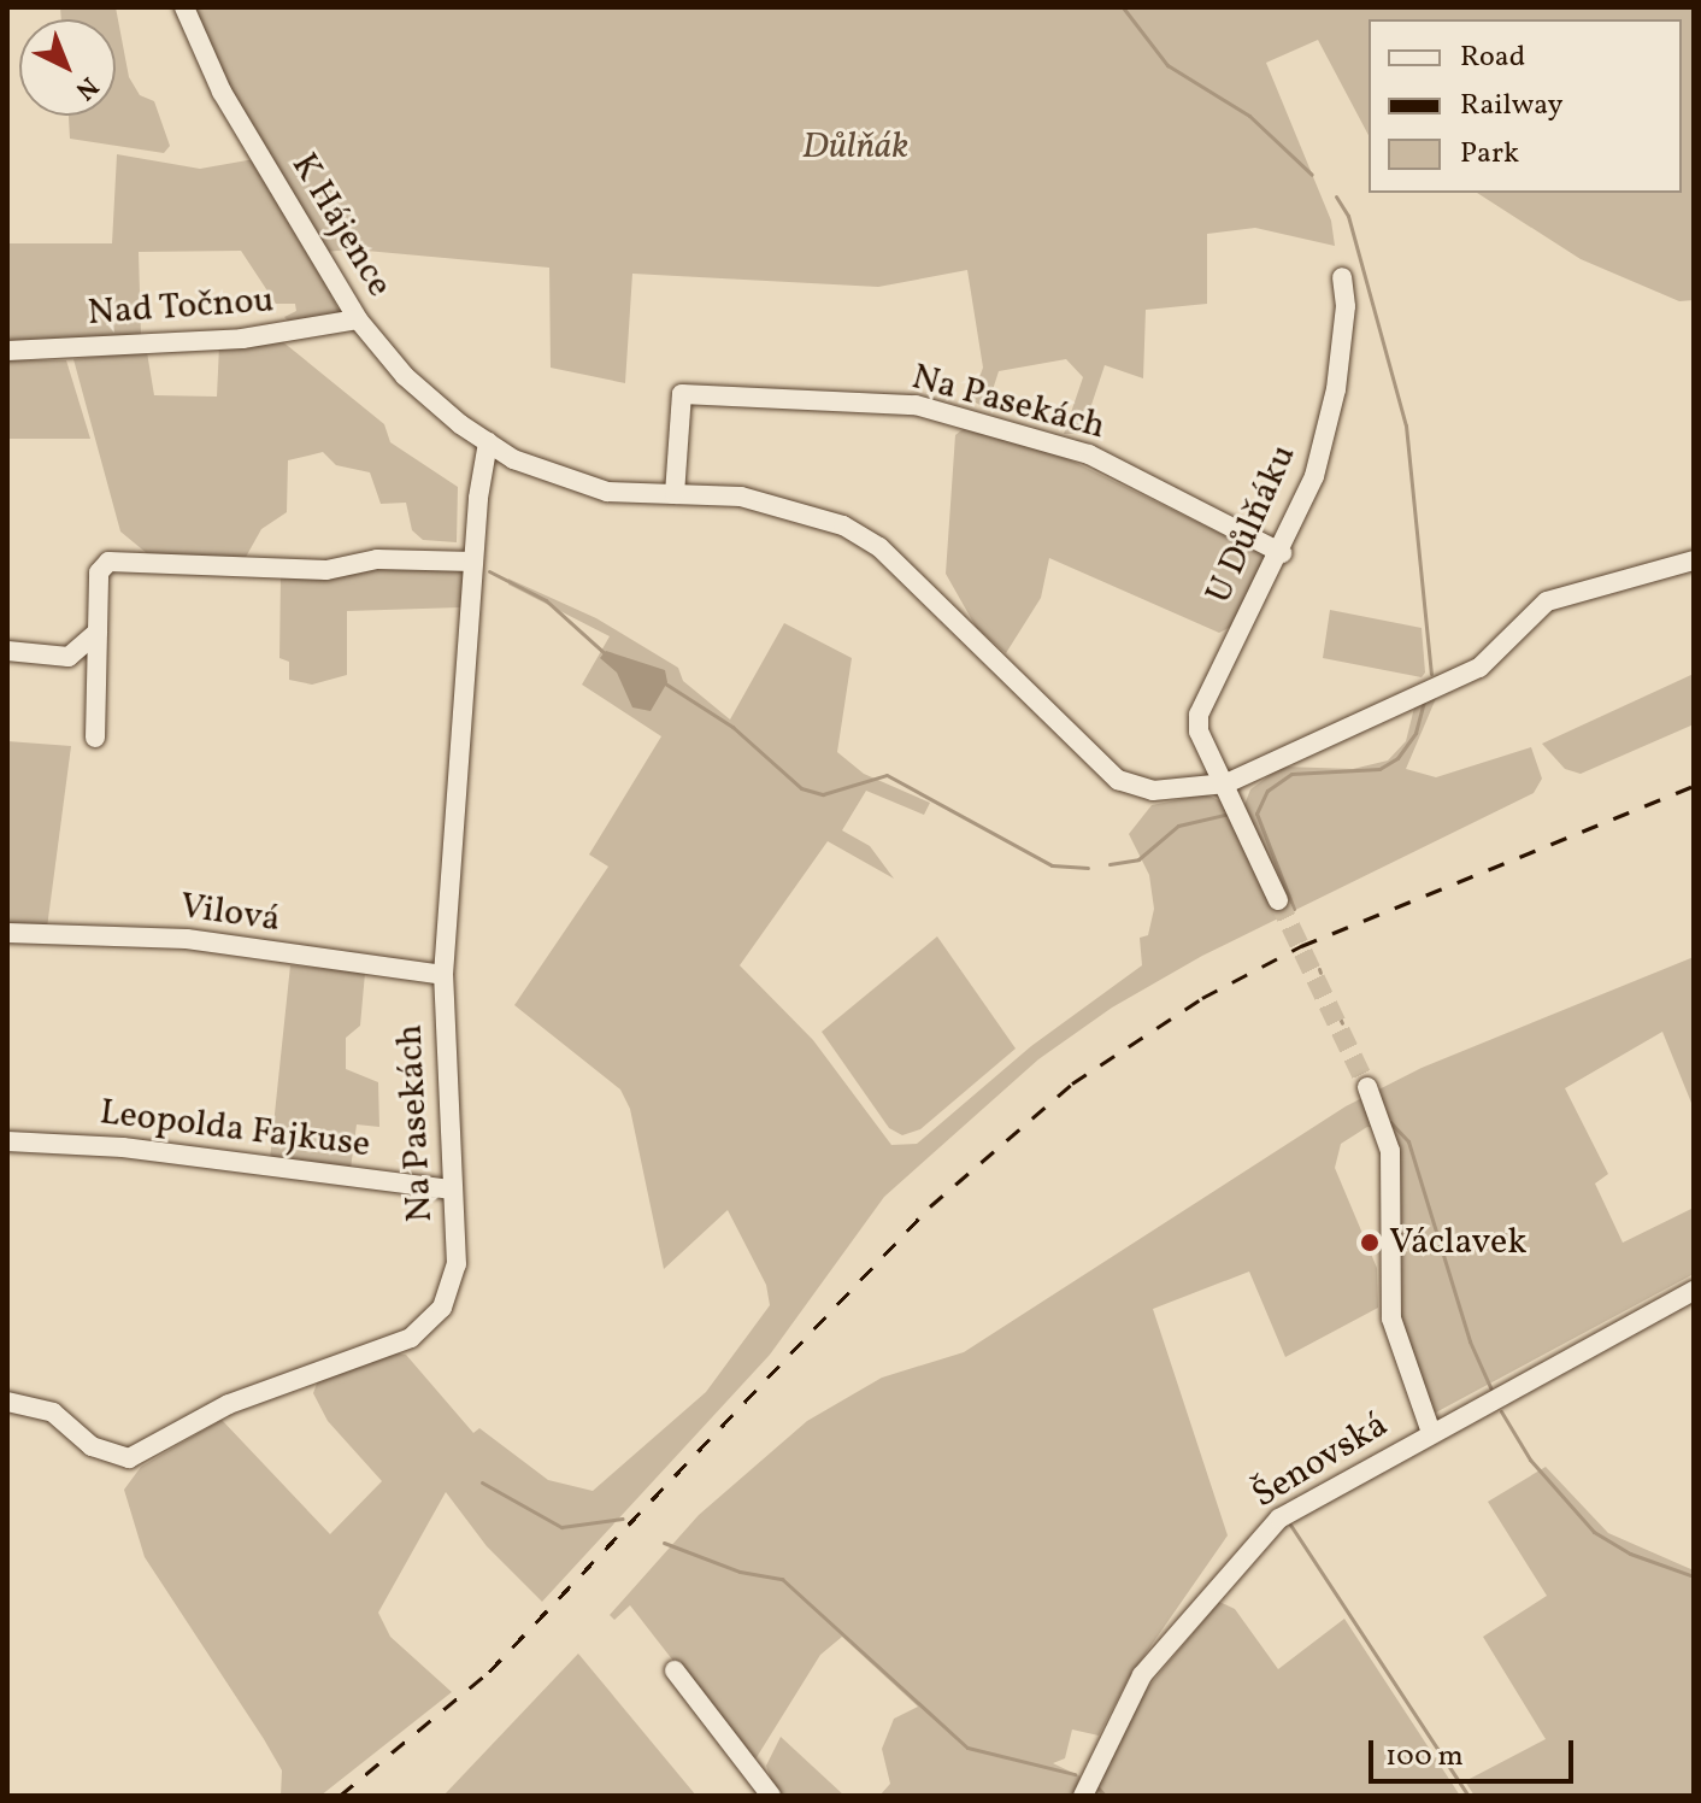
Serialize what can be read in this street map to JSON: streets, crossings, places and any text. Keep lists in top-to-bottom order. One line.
{"streets":{"street":["K Hájence","Nad Točnou","Na Pasekách","U Důlňáku","Vilová","Leopolda Fajkuse","Šenovská"]},"crossings":[["K Hájence","Nad Točnou"],["K Hájence","Na Pasekách"],["Na Pasekách","U Důlňáku"],["Na Pasekách","Vilová"],["Na Pasekách","Leopolda Fajkuse"]],"parks":["Důlňák"],"places":["Václavek"],"legend":["Road","Railway","Park"],"scale_bar":"100 m","north":"bottom right"}
